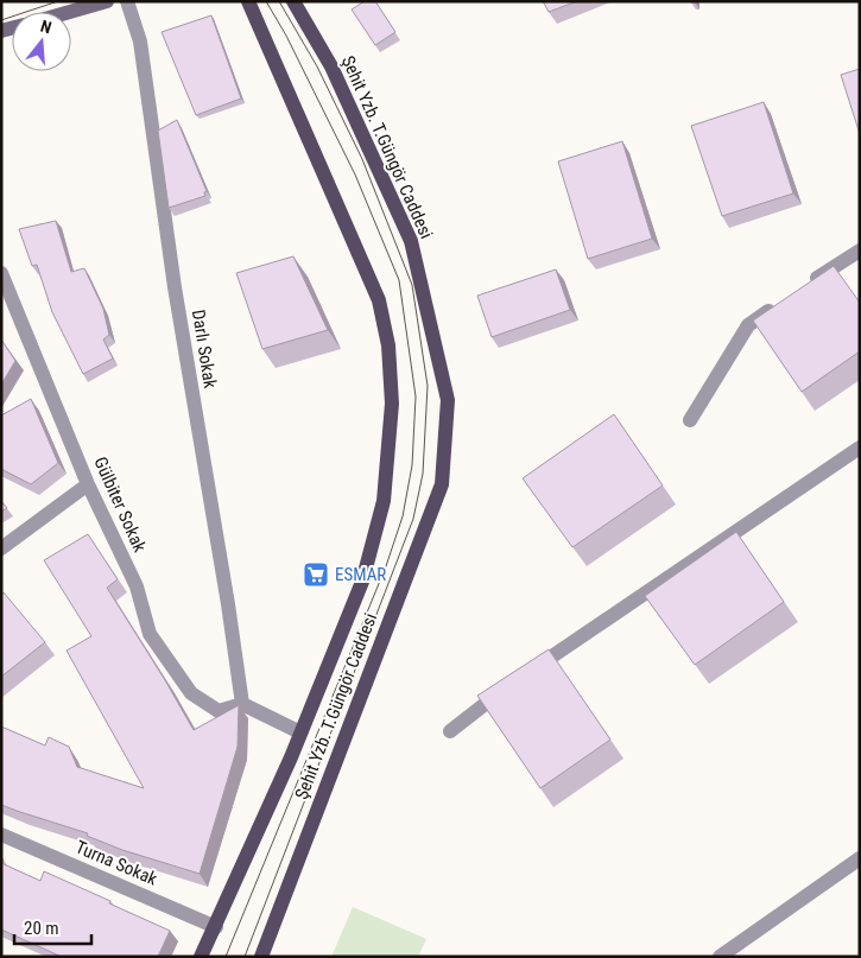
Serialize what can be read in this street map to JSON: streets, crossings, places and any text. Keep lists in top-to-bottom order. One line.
{"streets":{"main road":["Şehit Yzb. T.Güngör Caddesi"],"street":["Darlı Sokak","Gülbiter Sokak","Turna Sokak"]},"crossings":[["Şehit Yzb. T.Güngör Caddesi","Turna Sokak"],["Darlı Sokak","Gülbiter Sokak"]],"places":{"supermarket":["ESMAR"]},"scale_bar":"20 m","north":"top"}
